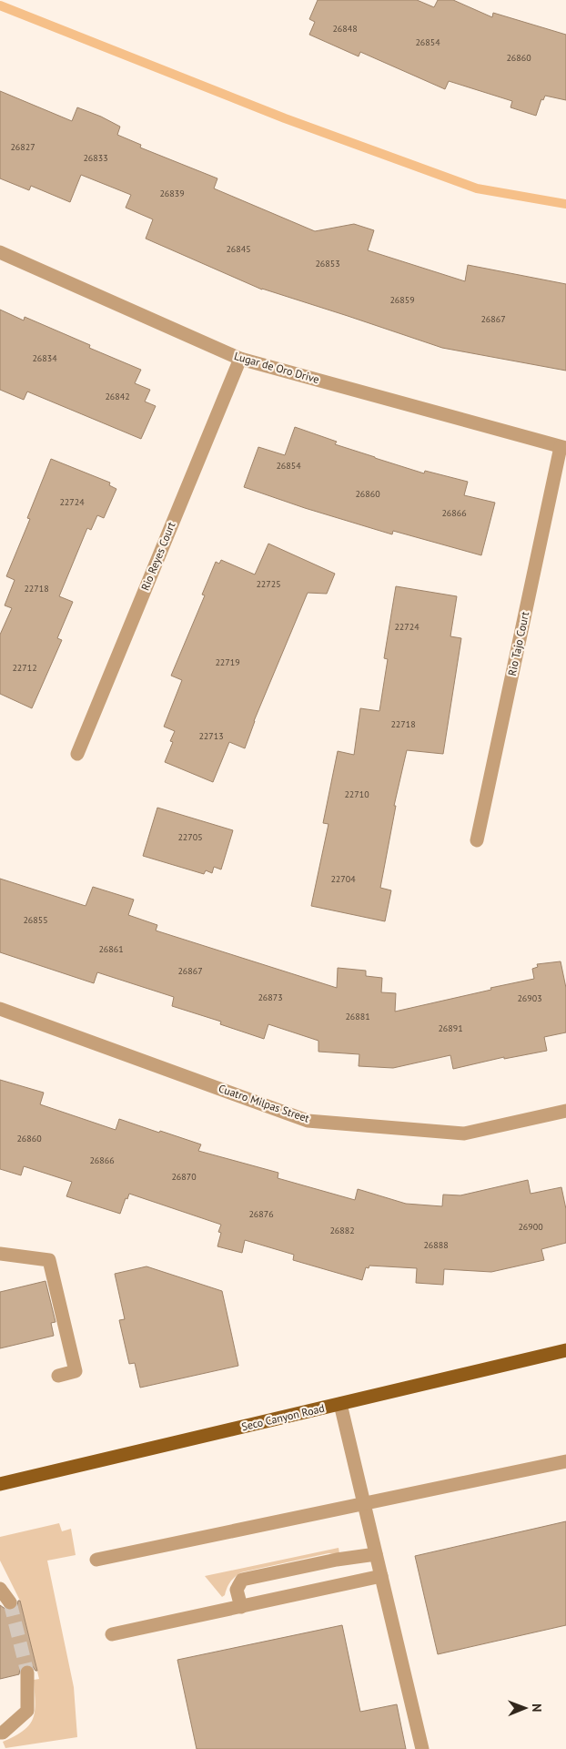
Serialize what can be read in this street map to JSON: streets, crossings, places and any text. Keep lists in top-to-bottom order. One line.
{"streets":{"main road":["Seco Canyon Road"],"street":["Lugar de Oro Drive","Rio Reyes Court","Rio Tajo Court","Cuatro Milpas Street"]},"crossings":[["Lugar de Oro Drive","Rio Reyes Court"],["Lugar de Oro Drive","Rio Tajo Court"]],"house_numbers":["26848","26854","26860","26827","26833","26839","26845","26853","26859","26867","26834","26842","26854","26860","22724","26866","22725","22718","22724","22719","22712","22718","22713","22710","22705","22704","26855","26861","26867","26873","26903","26881","26891","26860","26866","26870","26876","26900","26882","26888"],"north":"right"}
